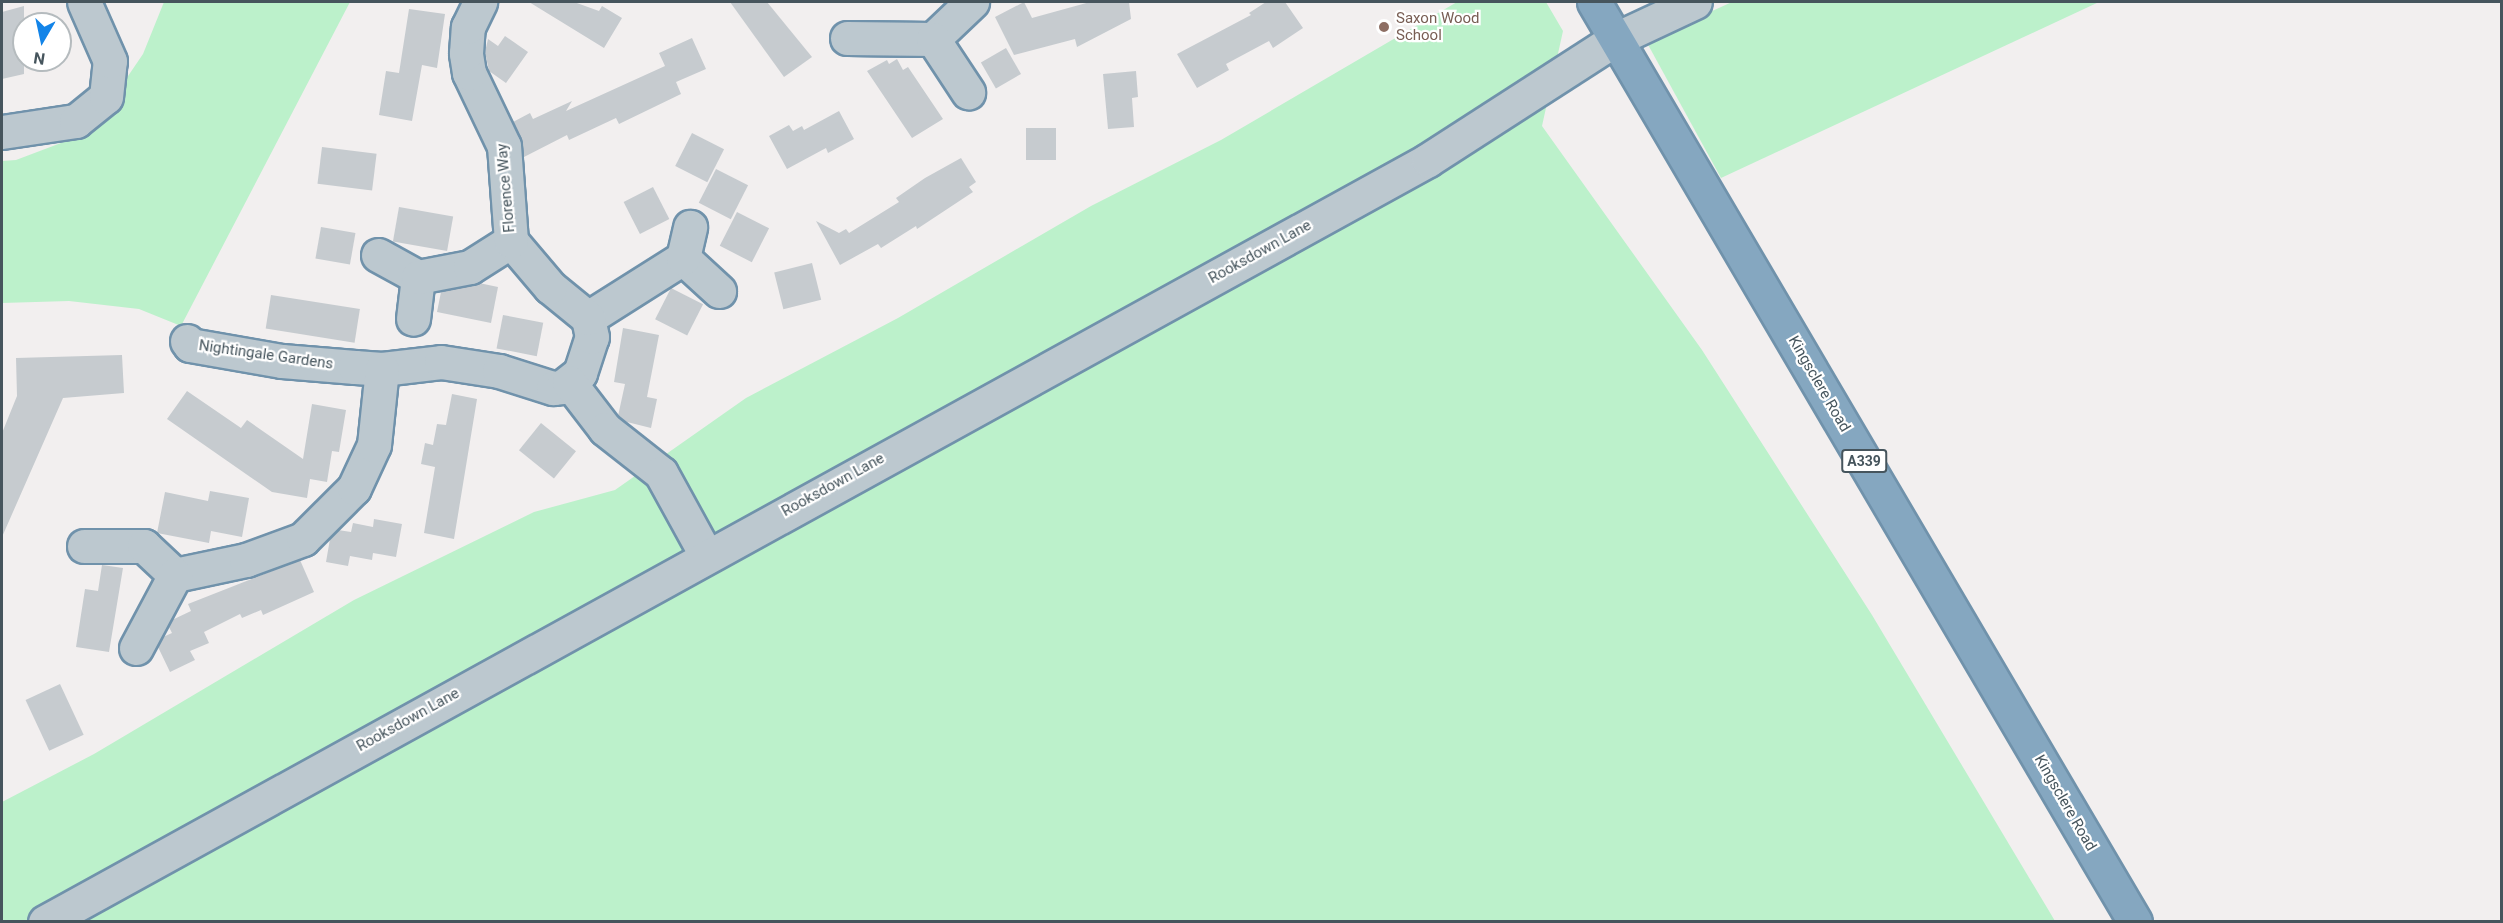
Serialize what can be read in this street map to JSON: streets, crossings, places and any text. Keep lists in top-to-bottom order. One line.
{"streets":{"highway":["Kingsclere Road","A339"],"street":["Florence Way","Rooksdown Lane","Nightingale Gardens"]},"crossings":[["Rooksdown Lane","Kingsclere Road"]],"places":["Saxon Wood School"],"north":"bottom"}
